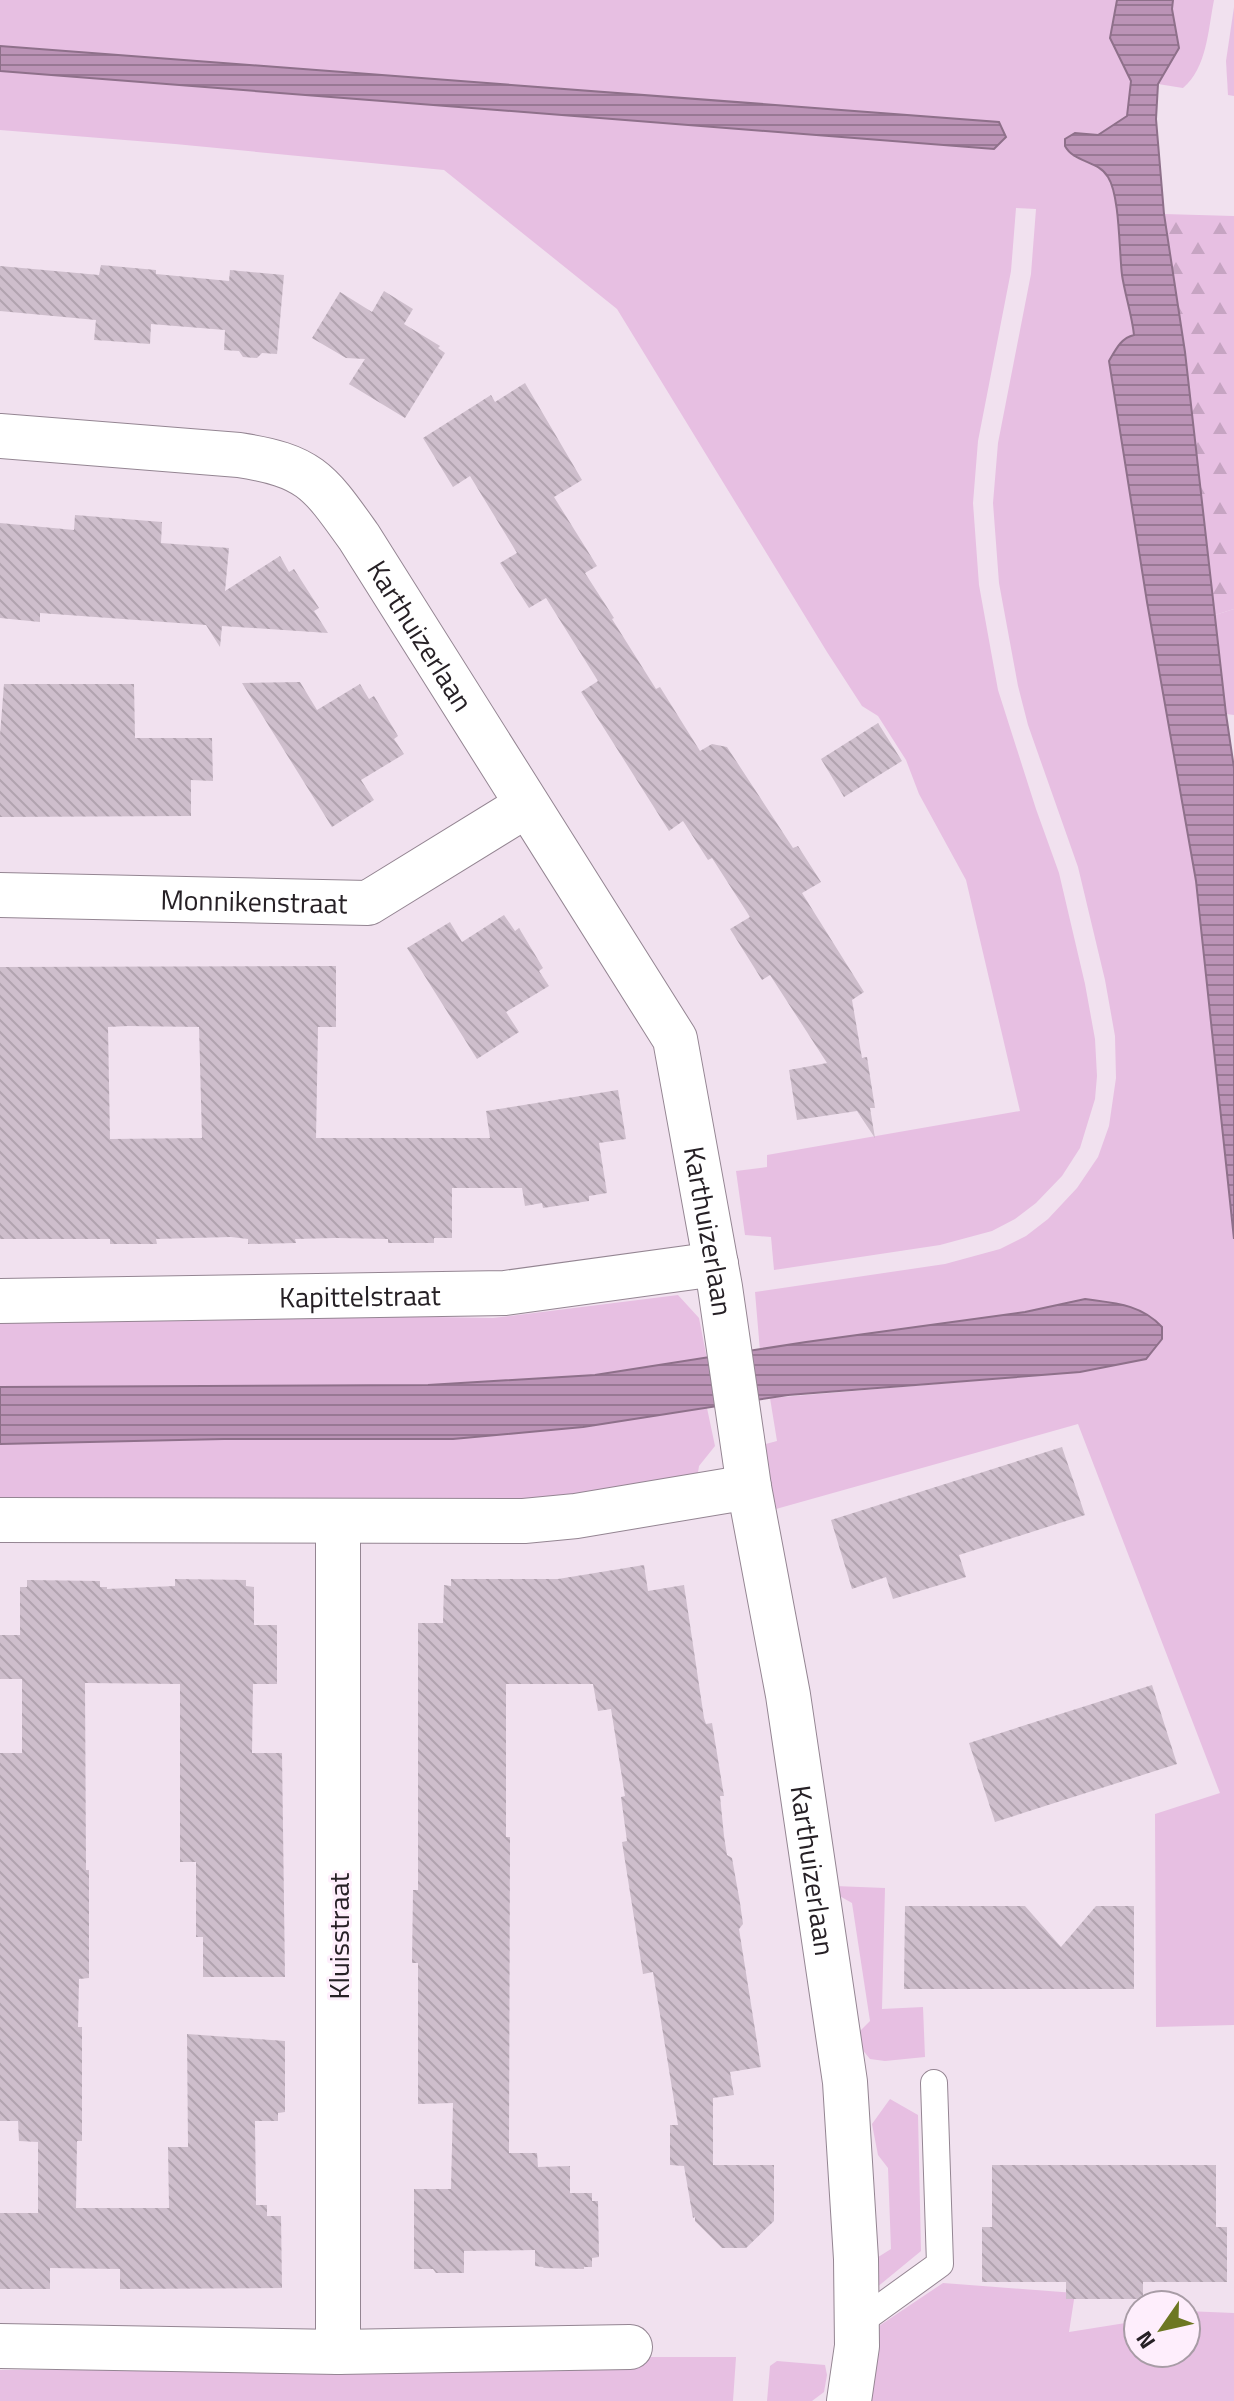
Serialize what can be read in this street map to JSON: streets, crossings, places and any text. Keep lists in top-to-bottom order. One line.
{"streets":{"street":["Karthuizerlaan","Monnikenstraat","Kapittelstraat","Kluisstraat"]},"crossings":[["Karthuizerlaan","Monnikenstraat"],["Karthuizerlaan","Kapittelstraat"]],"north":"bottom left"}
